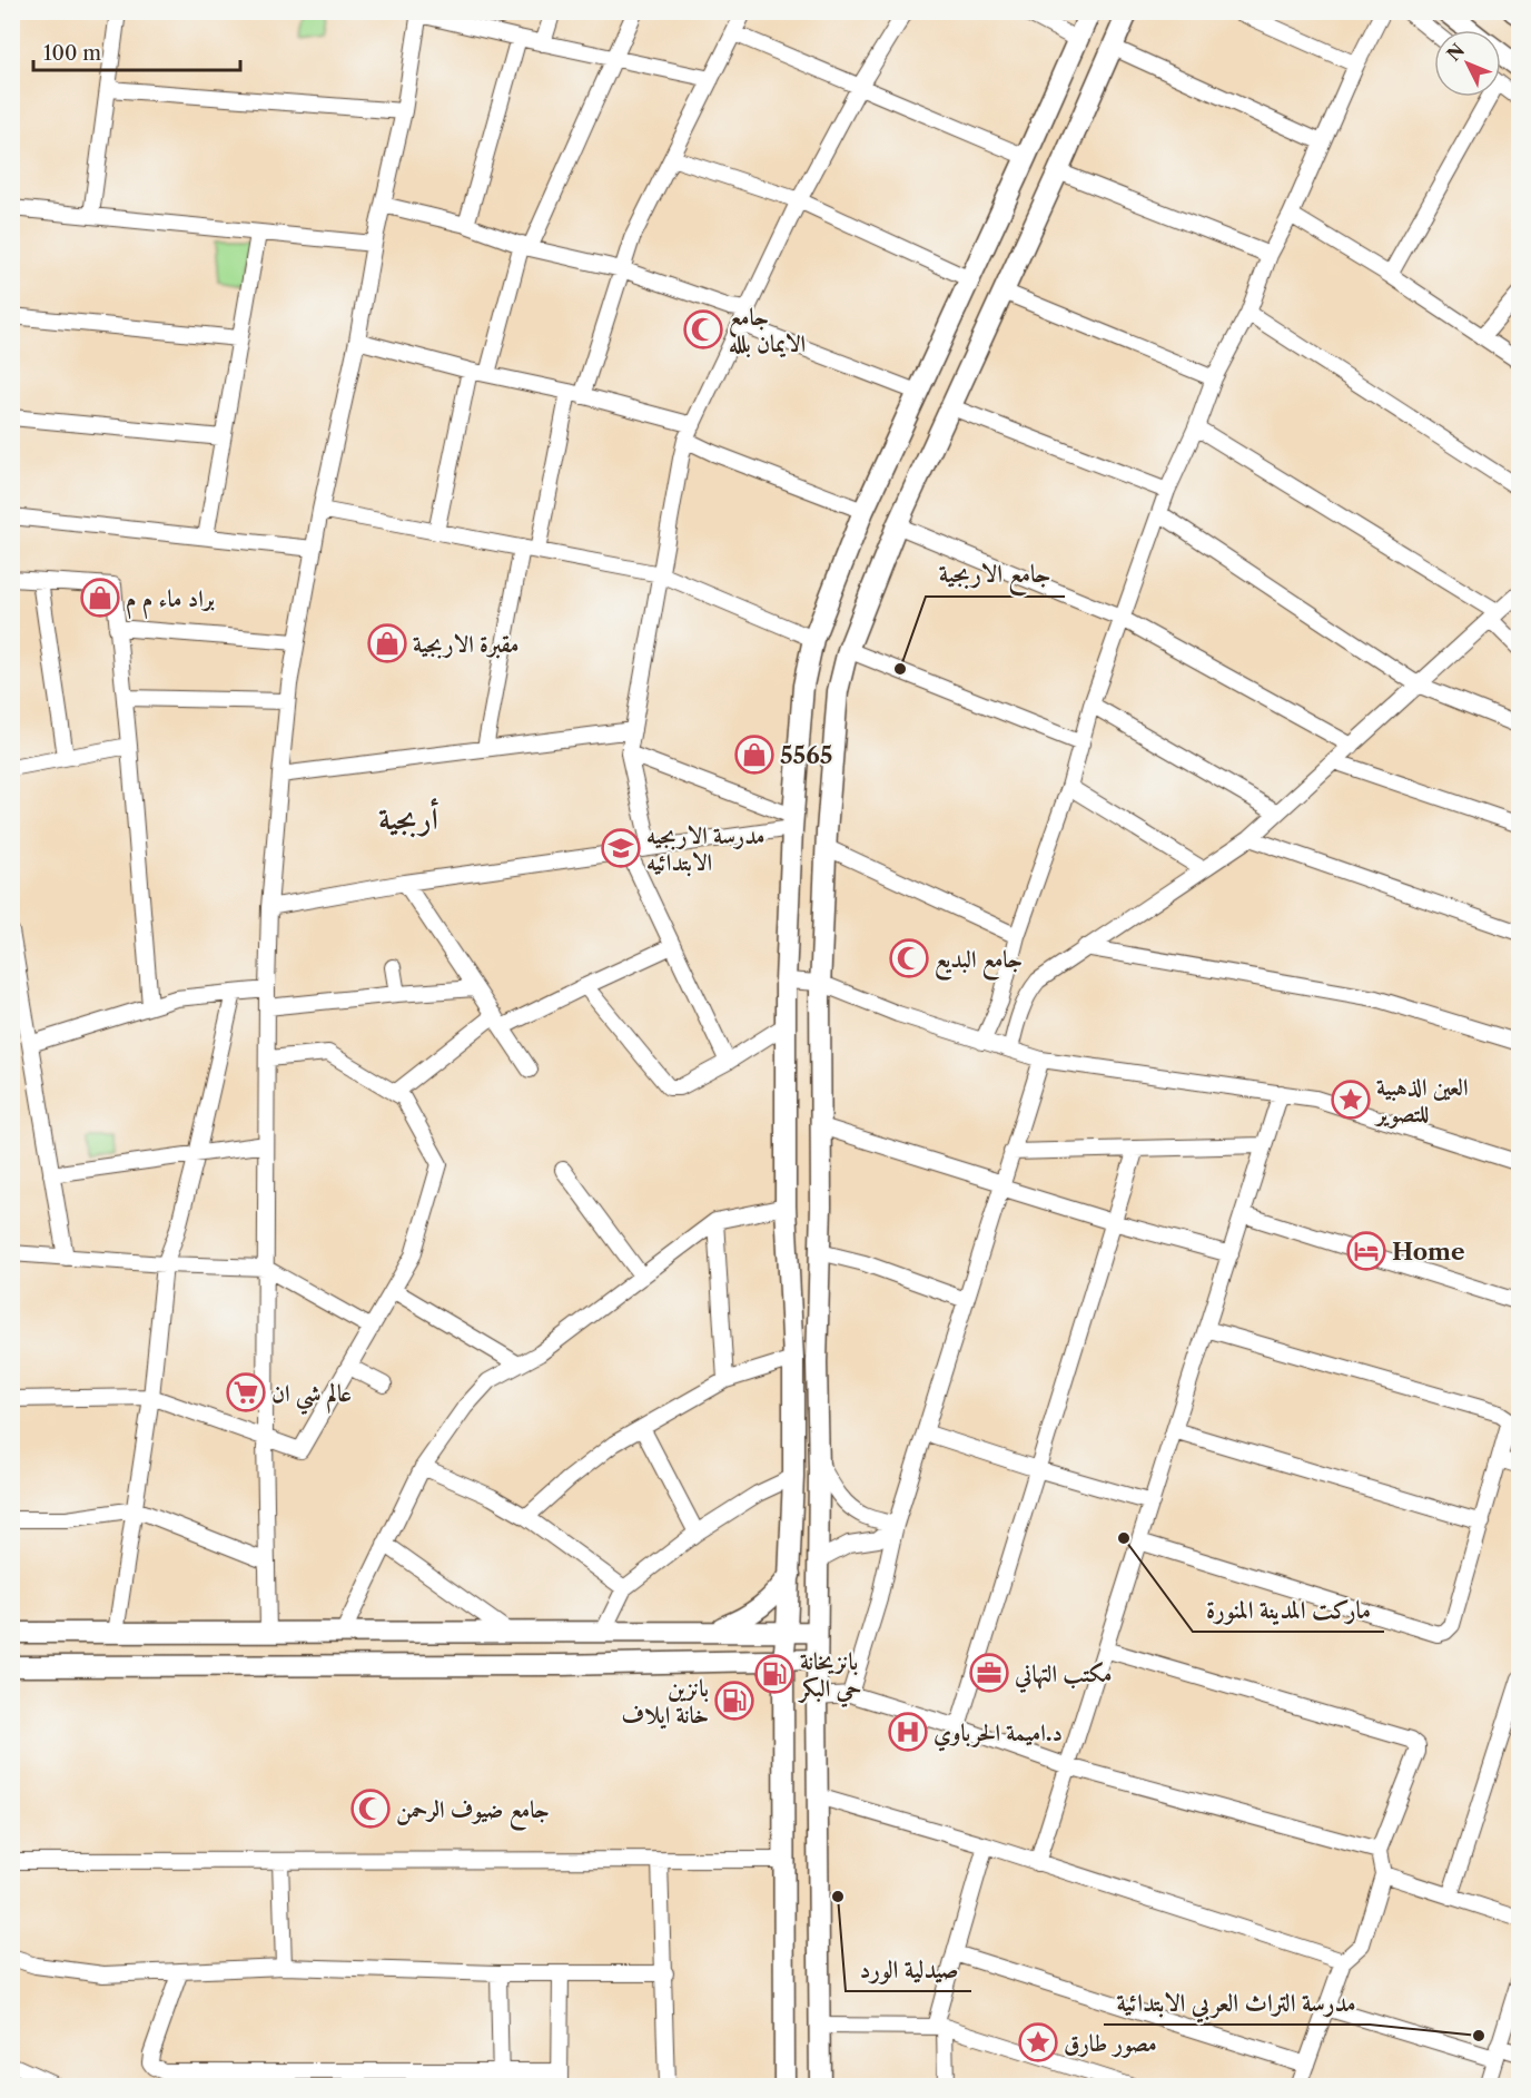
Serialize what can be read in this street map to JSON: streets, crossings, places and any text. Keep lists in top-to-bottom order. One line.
{"districts":["أربجية"],"places":{"mosque":["جامع الايمان بلله","جامع البديع","جامع ضيوف الرحمن"],"shop":["براد ماء م م","مقبرة الاربجية","5565"],"other":["جامع الاربجية","ماركت المدينة المنورة","صيدلية الورد","مدرسة التراث العربي الابتدائية"],"school or university":["مدرسة الاربجيه الابتدائيه"],"place":["العين الذهبية للتصوير","مصور طارق"],"hotel":["Home"],"supermarket":["عالم شي ان"],"office":["مكتب التهاني"],"fuel station":["بانزيخانة حي البكر","بانزين خانة ايلاف"],"hospital":["د.اميمة الحرباوي"]},"scale_bar":"100 m","north":"top left"}
